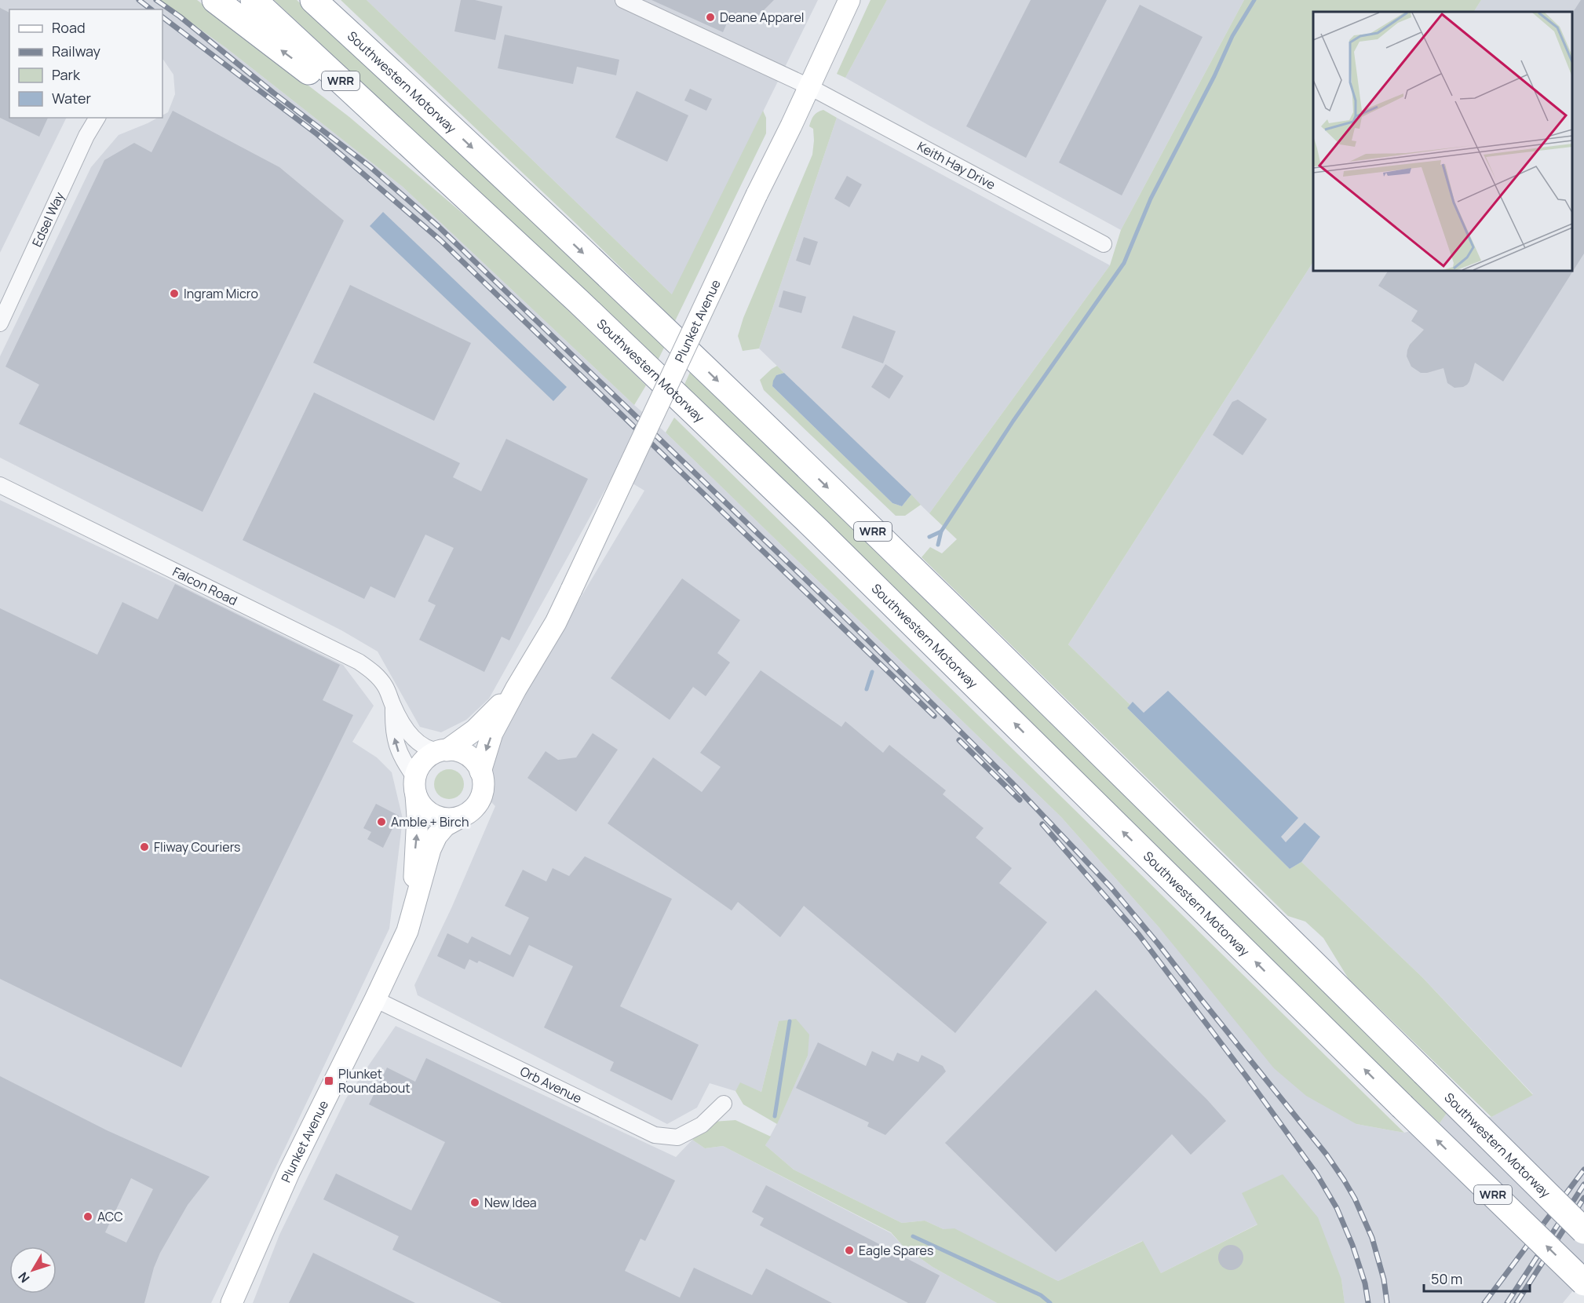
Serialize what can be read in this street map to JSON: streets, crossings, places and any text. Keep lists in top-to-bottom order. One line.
{"streets":{"highway":["WRR","Southwestern Motorway"],"main road":["Plunket Avenue"],"street":["Keith Hay Drive","Edsel Way","Falcon Road","Orb Avenue"]},"crossings":[["Keith Hay Drive","Plunket Avenue"],["Plunket Avenue","Falcon Road"],["Plunket Avenue","Orb Avenue"]],"places":{"other":["Deane Apparel","Ingram Micro","Amble + Birch","Fliway Couriers","New Idea","ACC","Eagle Spares"],"transit":["Plunket Roundabout"]},"legend":["Road","Railway","Park","Water"],"scale_bar":"50 m","north":"bottom left"}
